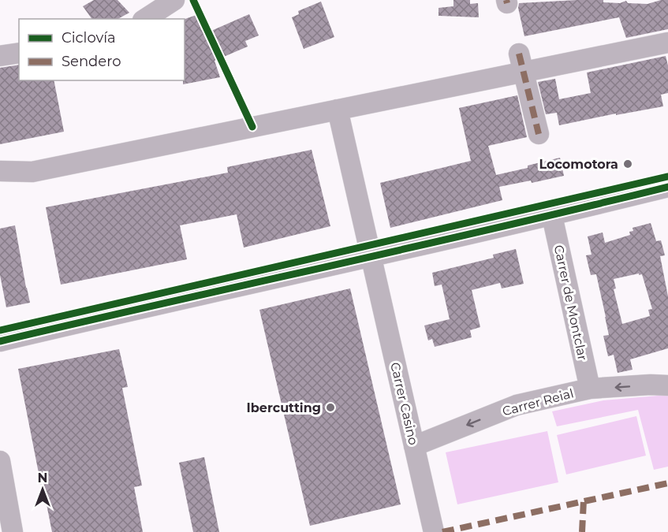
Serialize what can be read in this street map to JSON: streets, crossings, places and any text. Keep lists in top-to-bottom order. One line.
{"streets":{"street":["Carrer de Montclar","Carrer Reial","Carrer Casino"]},"crossings":[["Carrer de Montclar","Carrer Reial"],["Carrer Reial","Carrer Casino"]],"places":["Locomotora","Ibercutting"],"legend":["Ciclovía","Sendero"],"north":"top"}
